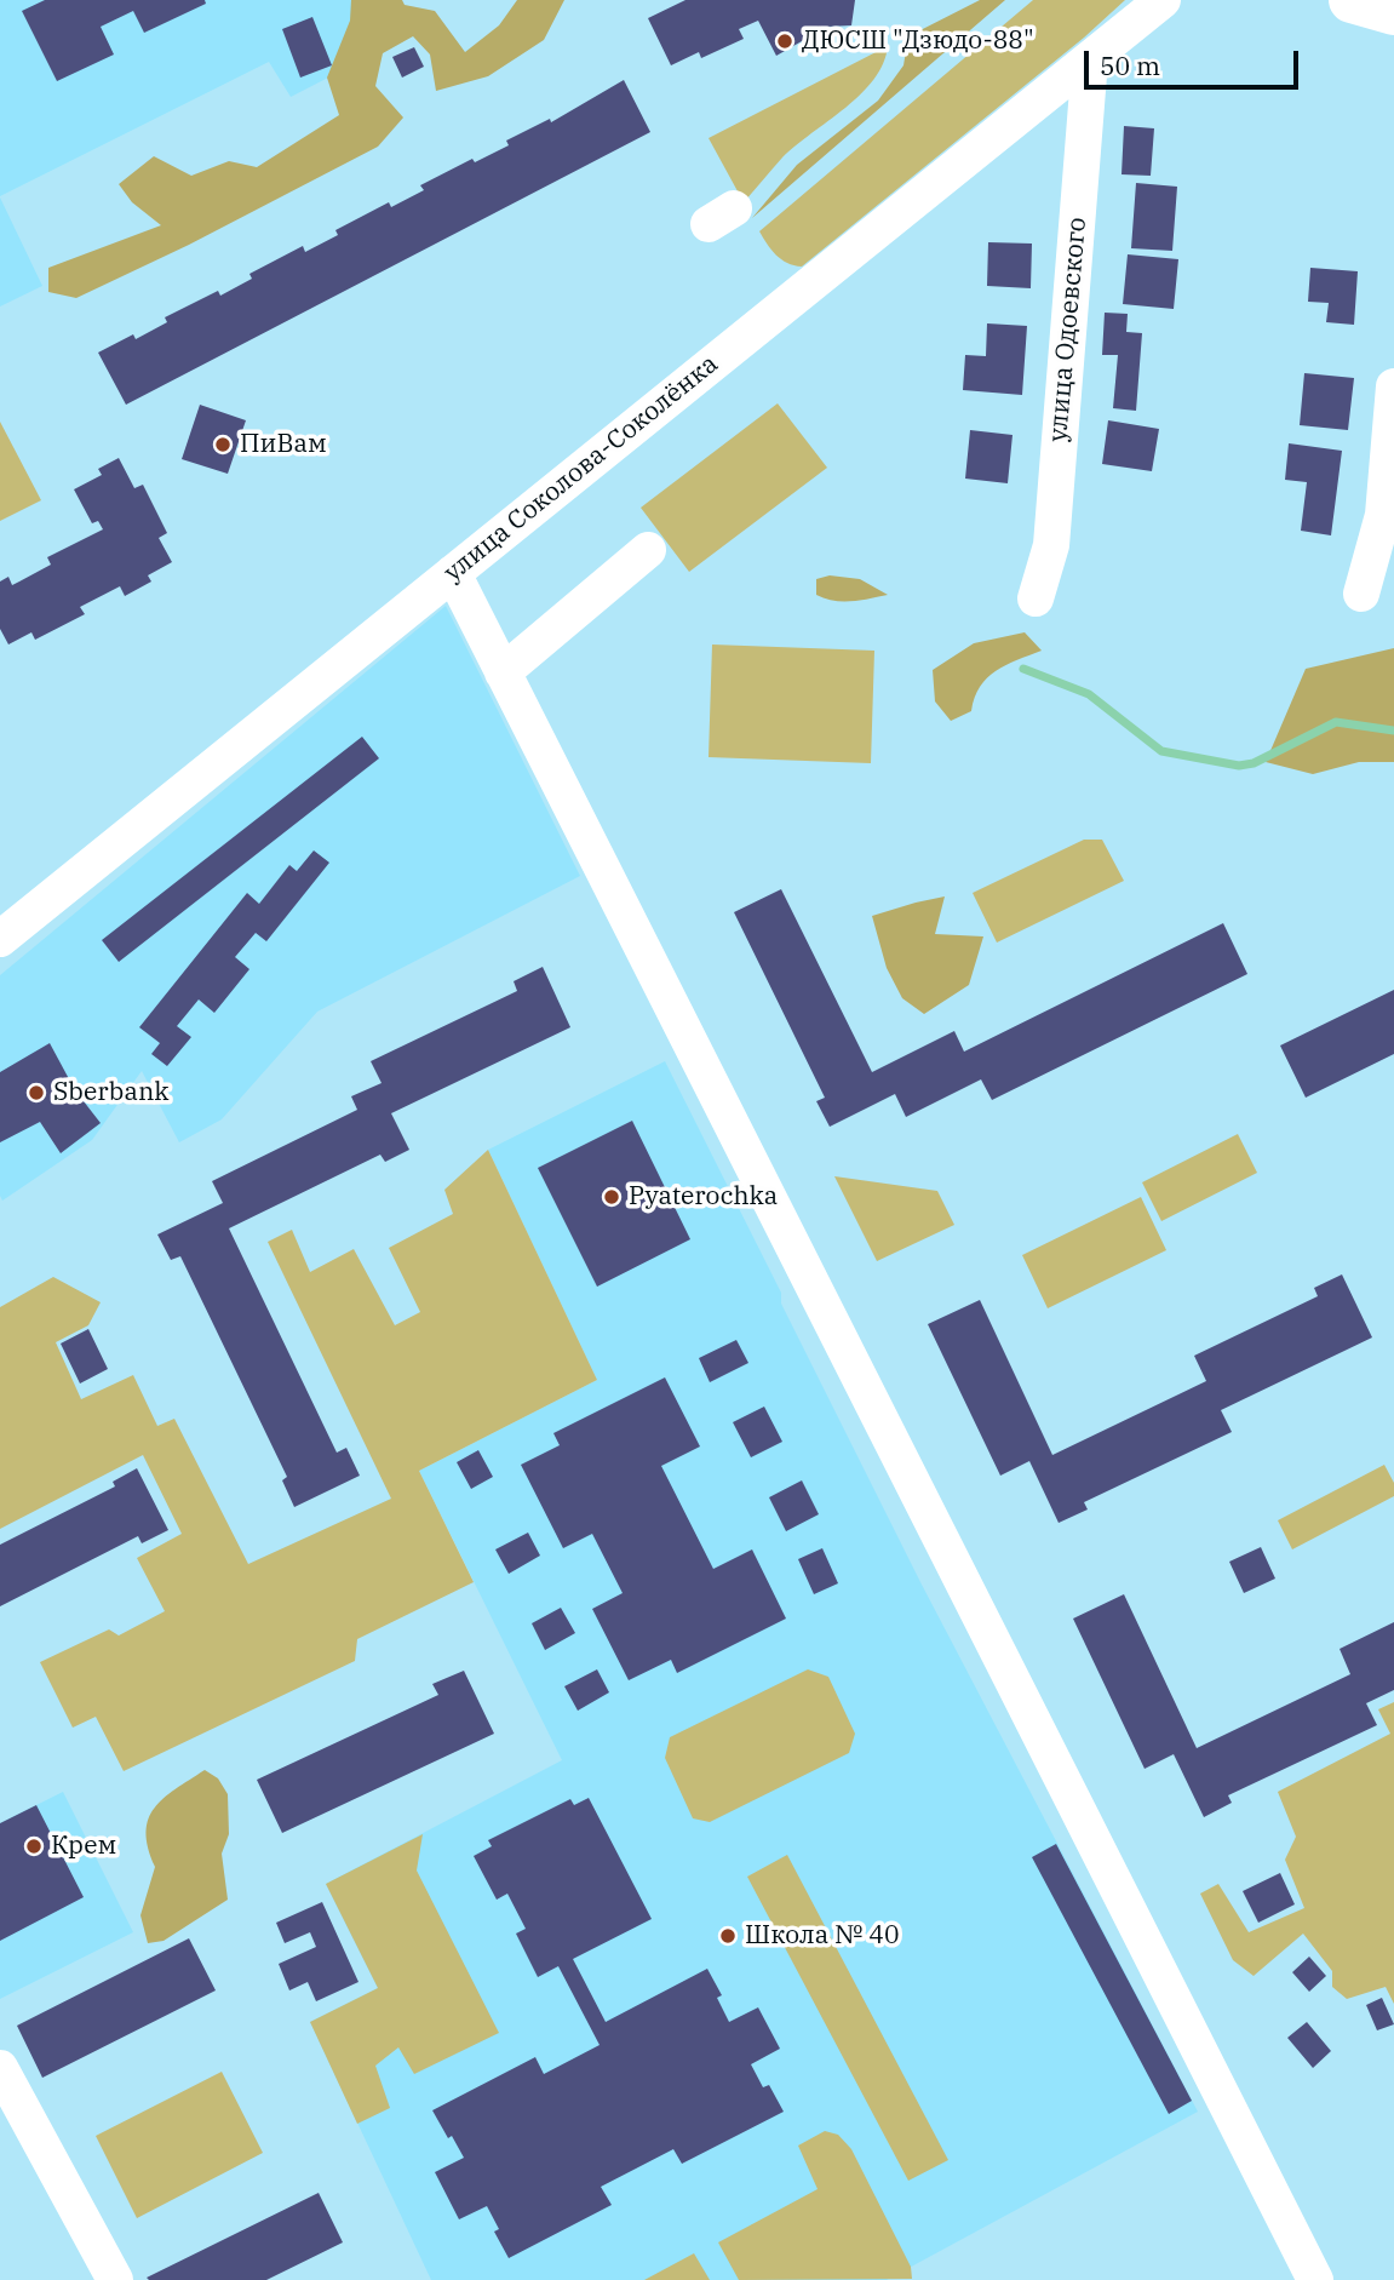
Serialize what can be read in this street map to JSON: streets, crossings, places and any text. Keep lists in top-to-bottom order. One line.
{"streets":{"street":["улица Одоевского","улица Соколова-Соколёнка"]},"crossings":[["улица Одоевского","улица Соколова-Соколёнка"]],"places":["ДЮСШ \"Дзюдо-88\"","ПиВам","Sberbank","Pyaterochka","Крем","Школа № 40"],"scale_bar":"50 m"}
